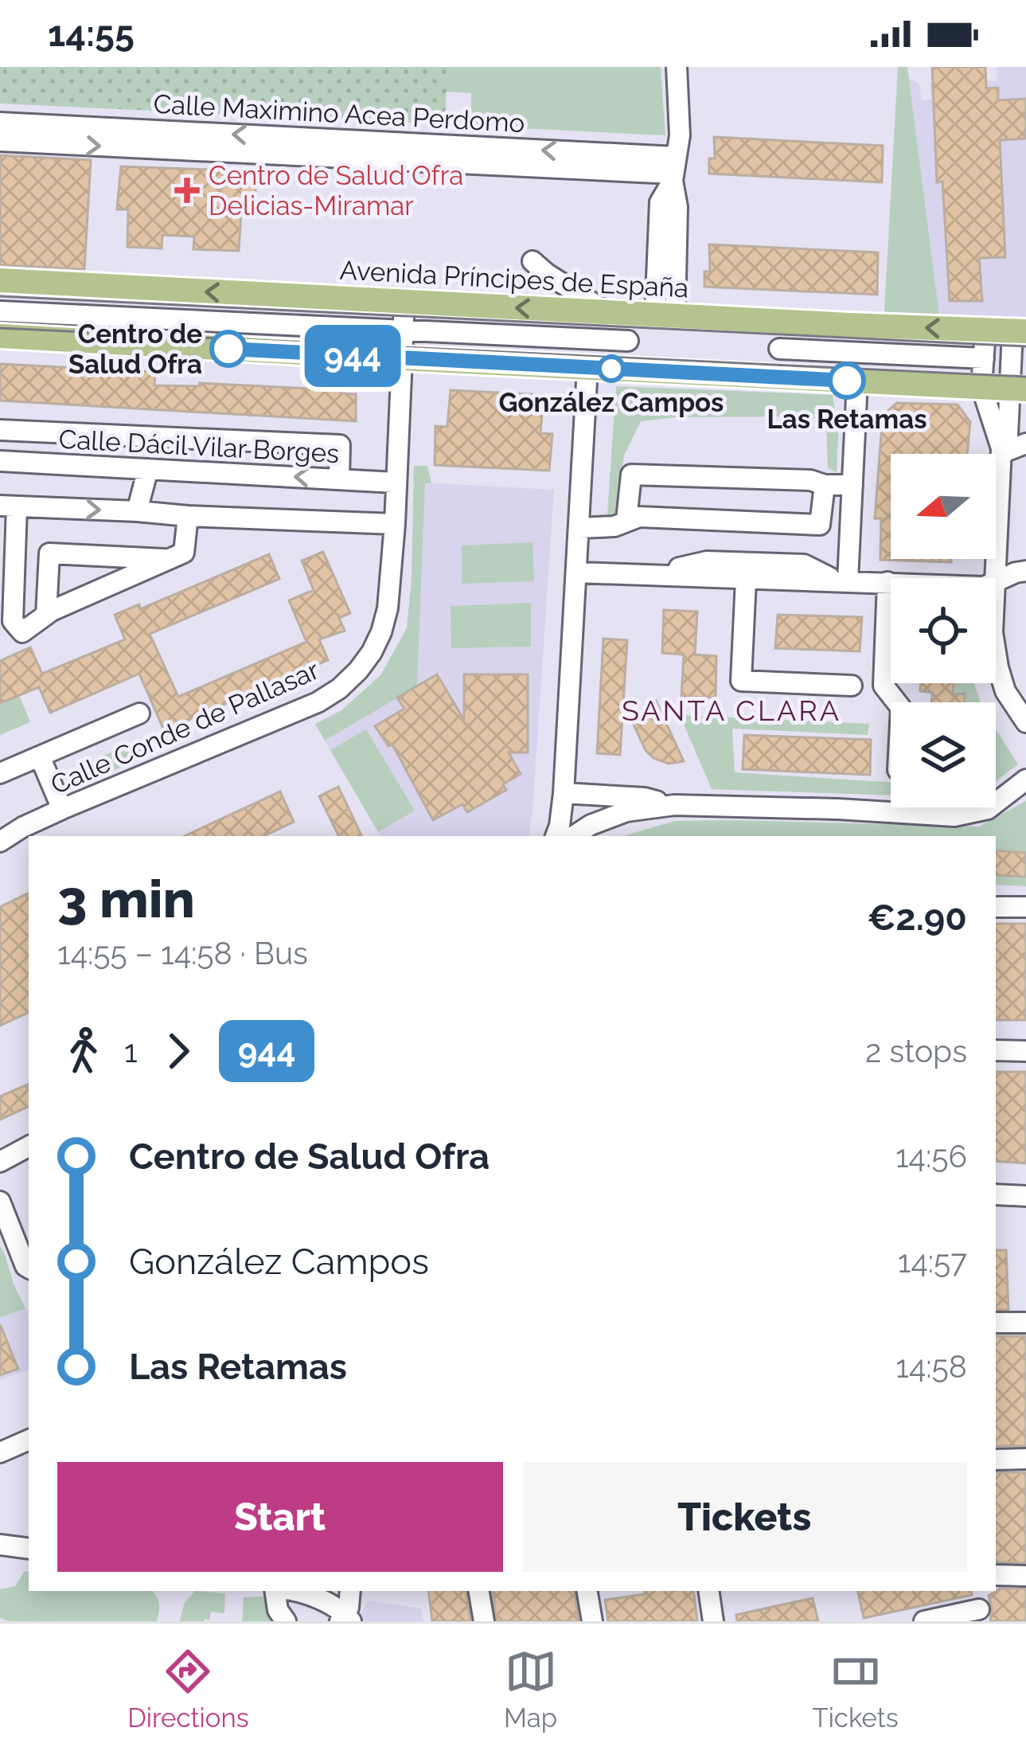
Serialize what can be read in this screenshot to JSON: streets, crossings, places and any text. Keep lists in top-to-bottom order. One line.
{"streets":{"main road":["Avenida Príncipes de España"],"street":["Calle Maximino Acea Perdomo","Calle Dácil Vilar Borges","Calle Conde de Pallasar"]},"crossings":[["Avenida Príncipes de España","Calle Conde de Pallasar"],["Calle Dácil Vilar Borges","Calle Conde de Pallasar"]],"districts":["SANTA CLARA"],"places":{"health":["Centro de Salud Ofra Delicias-Miramar"],"other":["Centro de Salud Ofra","González Campos","Las Retamas"]},"lines":["bus line 944"],"north":"left","page":{"status":"14:55","on_map":"944","heading":["3 min","14:55 – 14:58 · Bus","€2.90"],"legs":["1","944","2 stops"],"list":[{"name":"Centro de Salud Ofra","value":"14:56"},{"name":"González Campos","value":"14:57"},{"name":"Las Retamas","value":"14:58"}],"buttons":["Start","Tickets"],"tabs":["Directions","Map","Tickets"]}}
